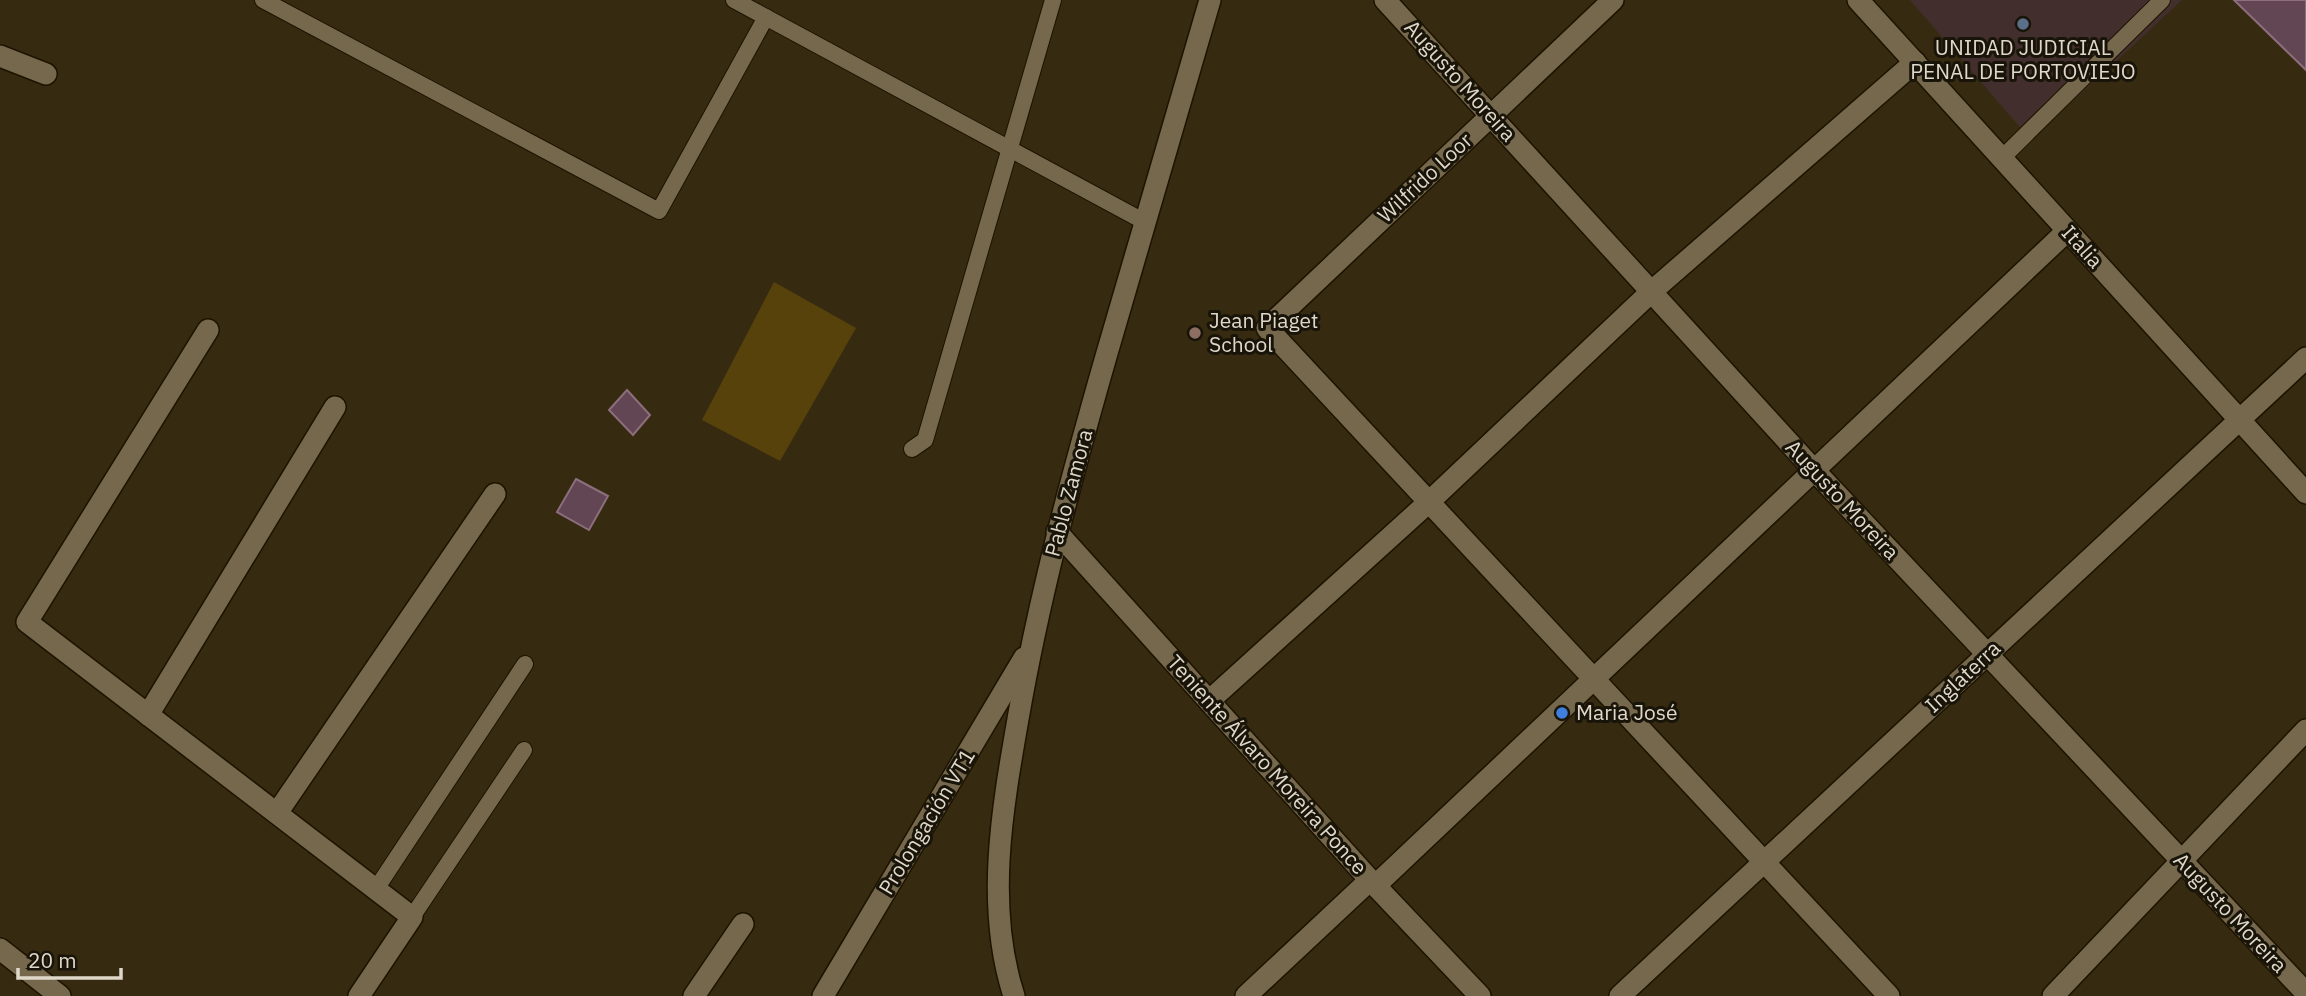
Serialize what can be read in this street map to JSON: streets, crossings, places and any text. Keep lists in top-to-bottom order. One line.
{"streets":{"street":["Augusto Moreira","Wilfrido Loor","Italia","Pablo Zamora","Inglaterra","Teniente Álvaro Moreira Ponce","Prolongación VT1"]},"crossings":[["Augusto Moreira","Wilfrido Loor"],["Augusto Moreira","Inglaterra"],["Italia","Inglaterra"],["Pablo Zamora","Teniente Álvaro Moreira Ponce"],["Pablo Zamora","Prolongación VT1"]],"places":["UNIDAD JUDICIAL PENAL DE PORTOVIEJO","Jean Piaget School","Maria José"],"scale_bar":"20 m"}
